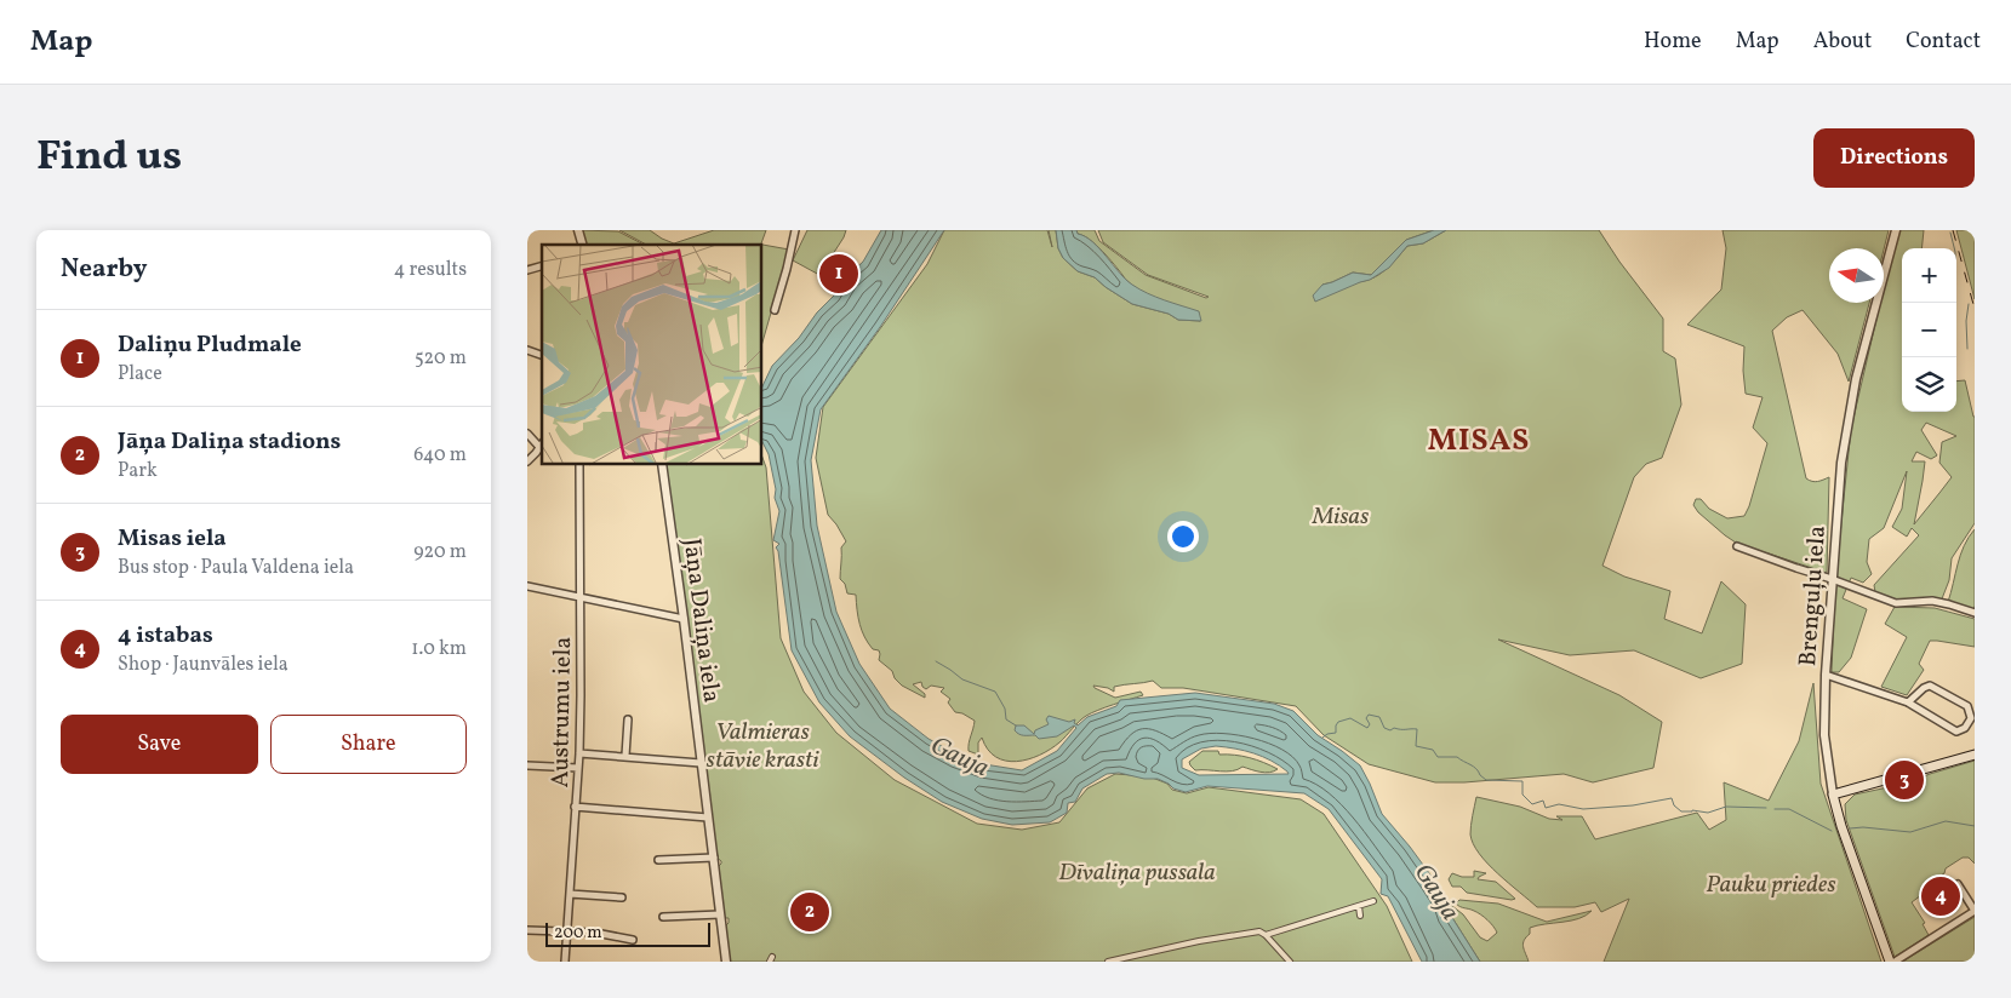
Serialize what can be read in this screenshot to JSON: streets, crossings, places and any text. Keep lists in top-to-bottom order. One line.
{"streets":{"main road":["Brenguļu iela"],"street":["Jāņa Daliņa iela","Austrumu iela"]},"districts":["MISAS"],"water":["Gauja"],"parks":["Misas","Valmieras stāvie krasti","Dīvaliņa pussala","Pauku priedes"],"scale_bar":"200 m","north":"left","page":{"header":"Map","nav":["Home","Map","About","Contact"],"title":"Find us","buttons":["Directions",["Save","Share"]],"heading":["Nearby","4 results"],"map_buttons":["+","−"],"pins":["1","3","4","2"],"list":[{"mark":"1","name":"Daliņu Pludmale","note":"Place","value":"520 m"},{"mark":"2","name":"Jāņa Daliņa stadions","note":"Park","value":"640 m"},{"mark":"3","name":"Misas iela","note":"Bus stop · Paula Valdena iela","value":"920 m"},{"mark":"4","name":"4 istabas","note":"Shop · Jaunvāles iela","value":"1.0 km"}],"scale":"200 m"}}
